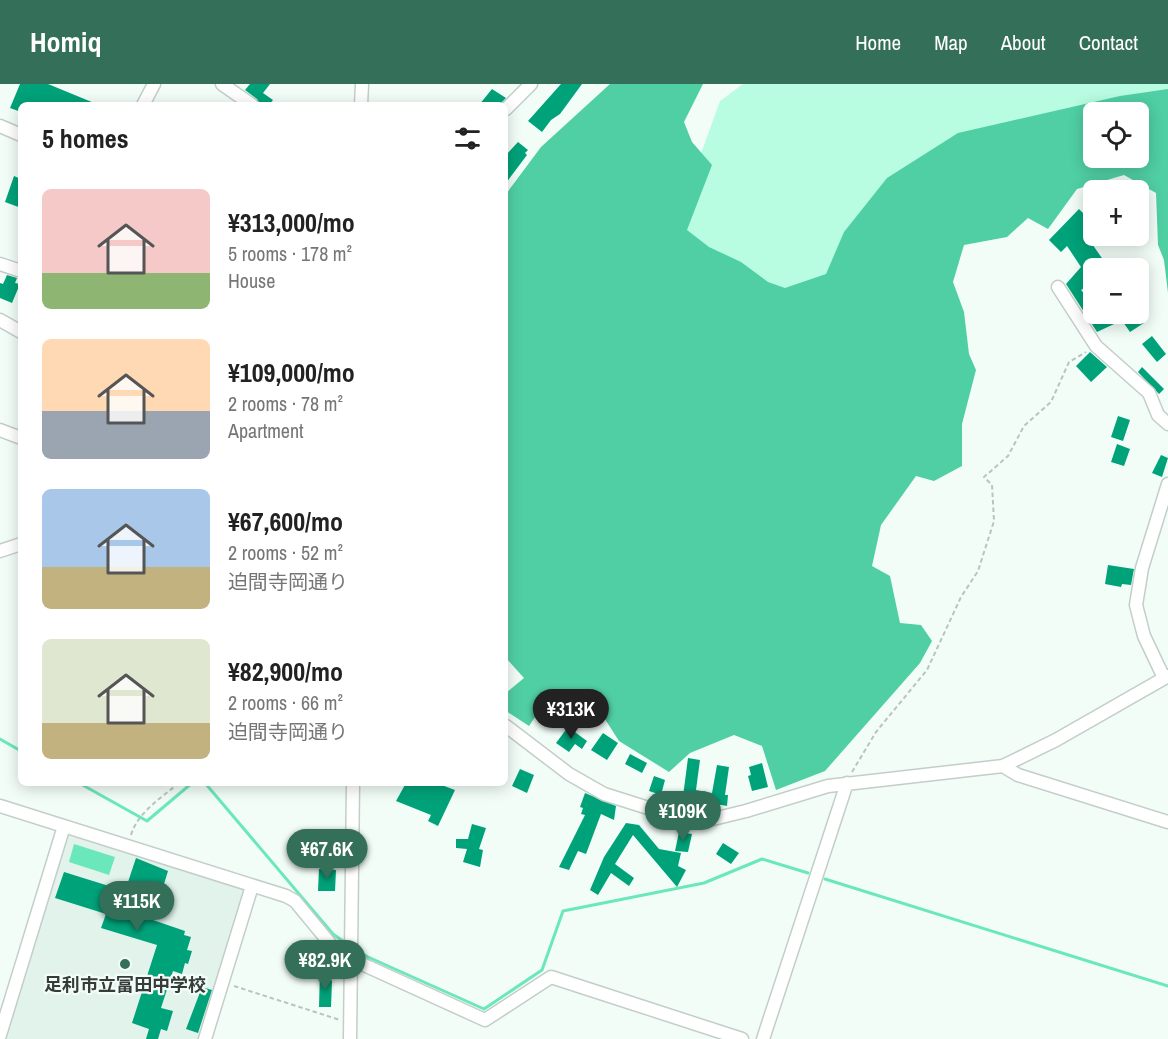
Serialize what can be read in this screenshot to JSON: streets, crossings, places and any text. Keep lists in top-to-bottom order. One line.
{"places":["足利市立富田中学校"],"page":{"header":"Homiq","nav":["Home","Map","About","Contact"],"map_buttons":["+","−"],"heading":"5 homes","list":[{"name":"¥313,000/mo","note":"5 rooms · 178 m² · House"},{"name":"¥109,000/mo","note":"2 rooms · 78 m² · Apartment"},{"name":"¥67,600/mo","note":"2 rooms · 52 m² · 迫間寺岡通り"},{"name":"¥82,900/mo","note":"2 rooms · 66 m² · 迫間寺岡通り"}],"price":["¥313K","¥109K","¥67.6K","¥115K","¥82.9K"]}}
